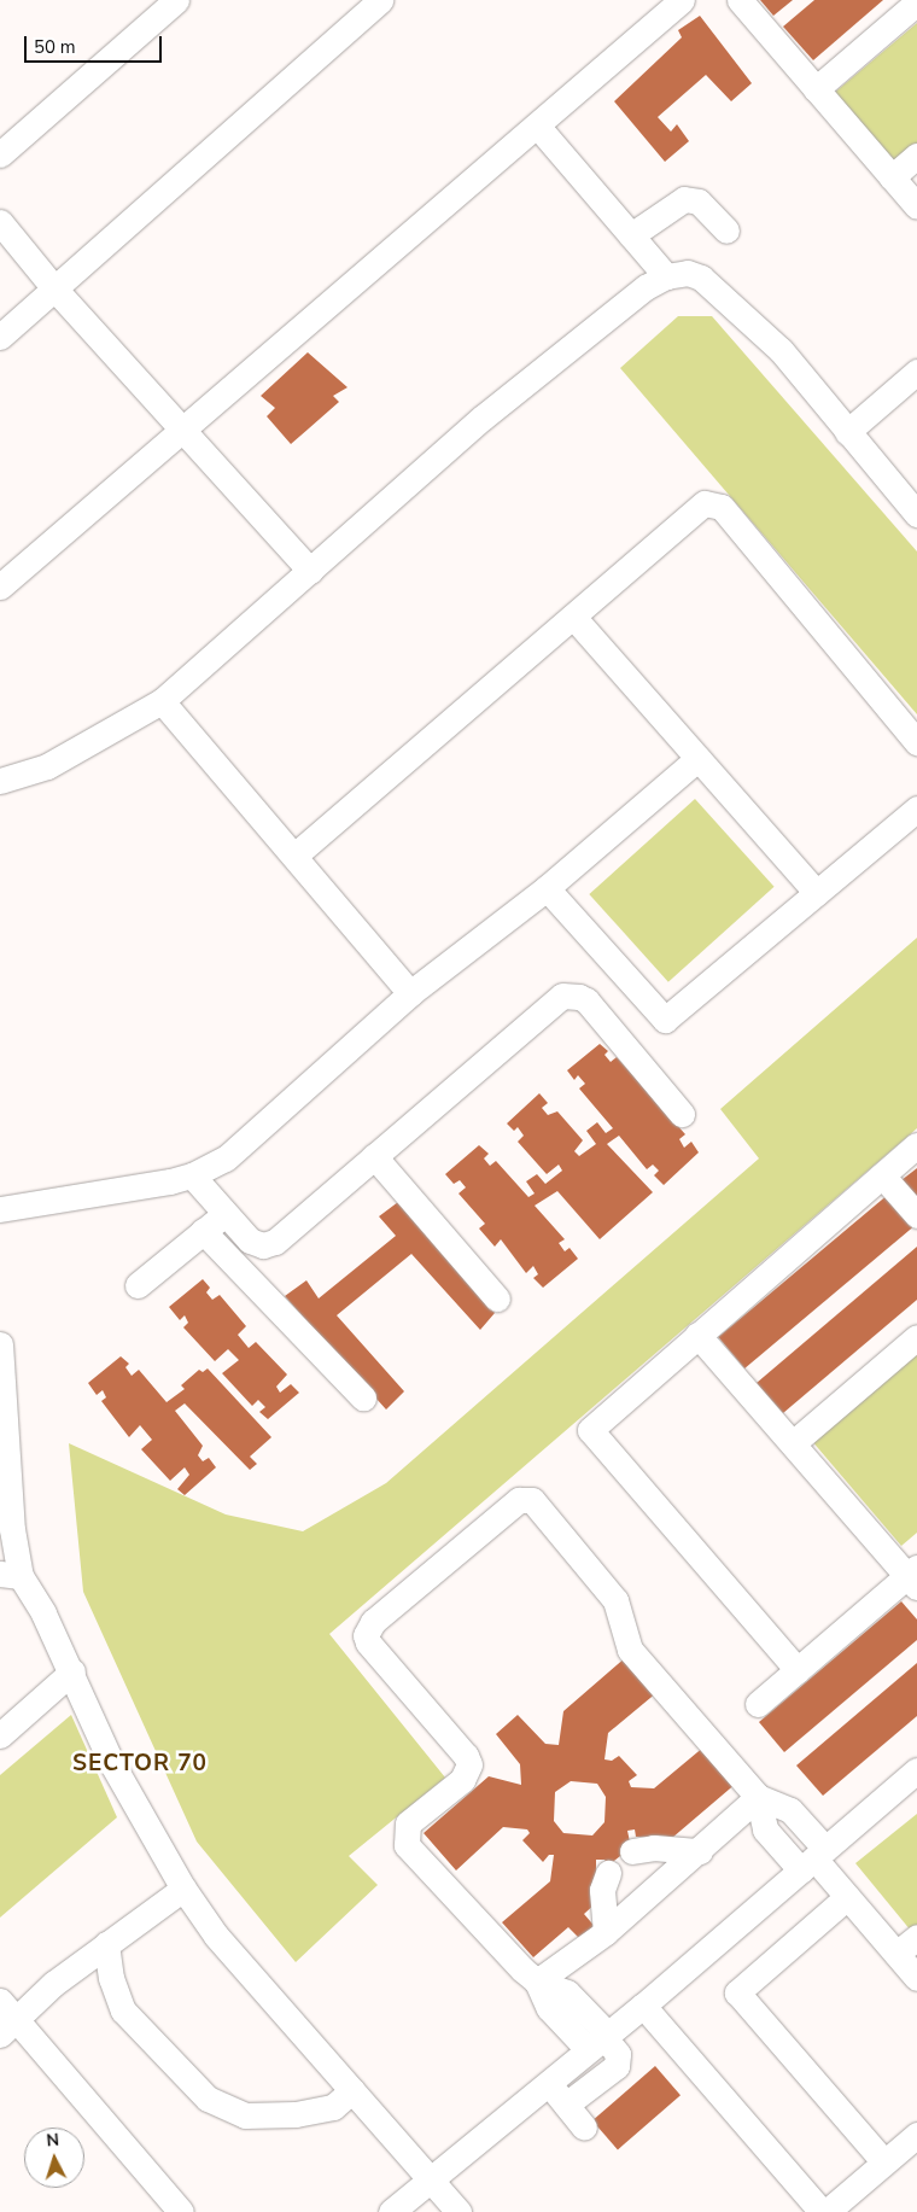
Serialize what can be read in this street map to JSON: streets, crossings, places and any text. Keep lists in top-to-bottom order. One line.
{"districts":["SECTOR 70"],"scale_bar":"50 m","north":"top"}
